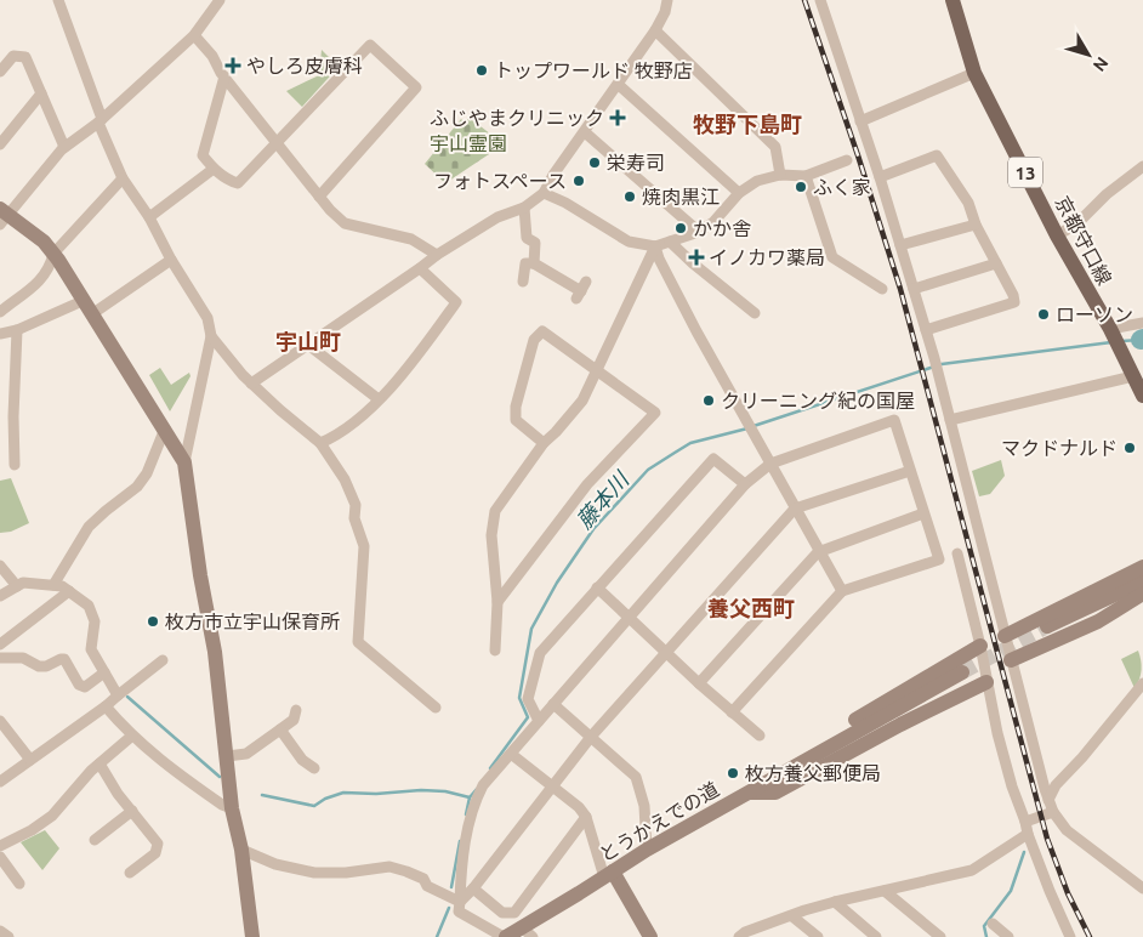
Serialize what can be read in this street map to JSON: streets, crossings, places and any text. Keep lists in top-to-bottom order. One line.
{"streets":{"main road":["13","京都守口線"],"street":["とうかえでの道"]},"districts":["牧野下島町","宇山町","養父西町"],"water":["藤本川"],"parks":["宇山霊園"],"places":{"health":["やしろ皮膚科","ふじやまクリニック","イノカワ薬局"],"other":["トップワールド 牧野店","栄寿司","フォトスペース","ふく家","焼肉黒江","かか舎","ローソン","クリーニング紀の国屋","マクドナルド","枚方市立宇山保育所","枚方養父郵便局"]},"north":"bottom right"}
